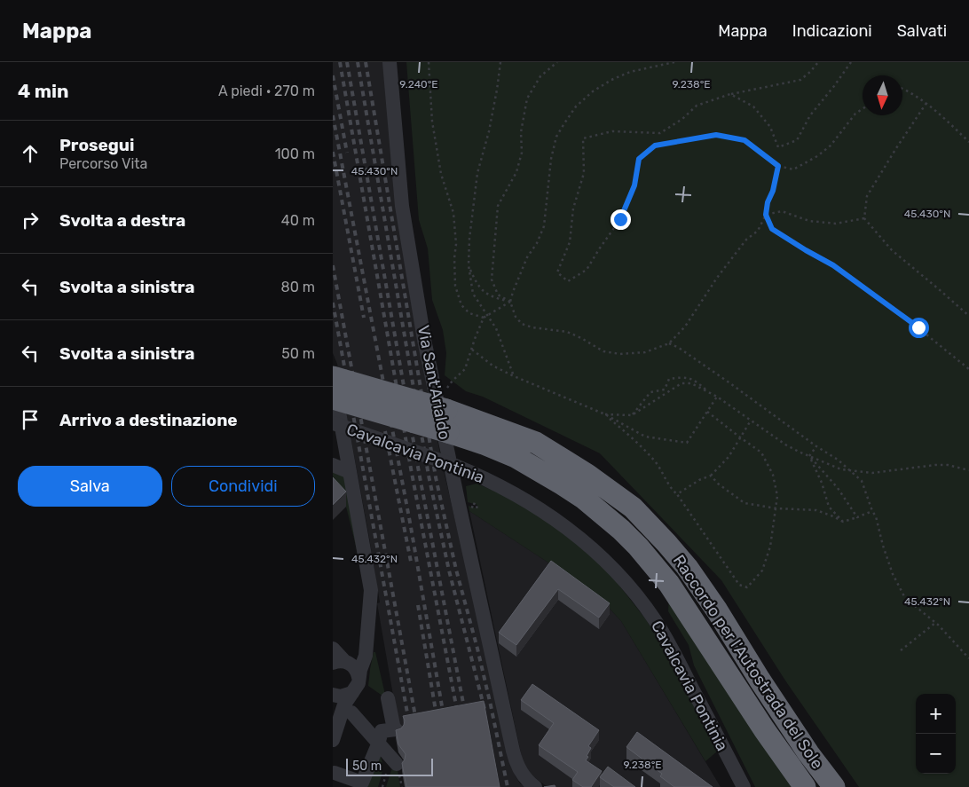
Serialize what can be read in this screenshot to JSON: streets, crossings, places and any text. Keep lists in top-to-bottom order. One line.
{"streets":{"highway":["Raccordo per l'Autostrada del Sole"],"street":["Via Sant'Arialdo","Cavalcavia Pontinia"]},"crossings":[["Via Sant'Arialdo","Raccordo per l'Autostrada del Sole"]],"scale_bar":"50 m","north":"bottom","page":{"header":"Mappa","nav":["Mappa","Indicazioni","Salvati"],"heading":["4 min","A piedi · 270 m"],"list":[["Prosegui","Percorso Vita","100 m"],["Svolta a destra","40 m"],["Svolta a sinistra","80 m"],["Svolta a sinistra","50 m"],"Arrivo a destinazione"],"buttons":["Salva","Condividi"],"map_buttons":["+","−"],"scale":"50 m"},"coordinates":["9.240°E","9.238°E","45.430°N","45.432°N"]}
